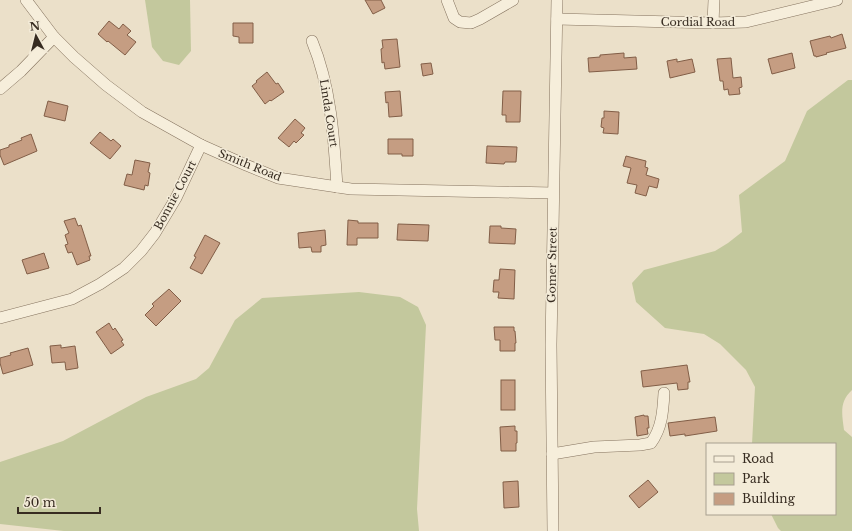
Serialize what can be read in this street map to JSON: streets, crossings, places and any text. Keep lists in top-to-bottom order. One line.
{"streets":{"street":["Cordial Road","Linda Court","Smith Road","Bonnie Court","Gomer Street"]},"crossings":[["Cordial Road","Gomer Street"],["Linda Court","Smith Road"],["Smith Road","Bonnie Court"],["Smith Road","Gomer Street"]],"legend":["Road","Park","Building"],"scale_bar":"50 m","north":"top"}
